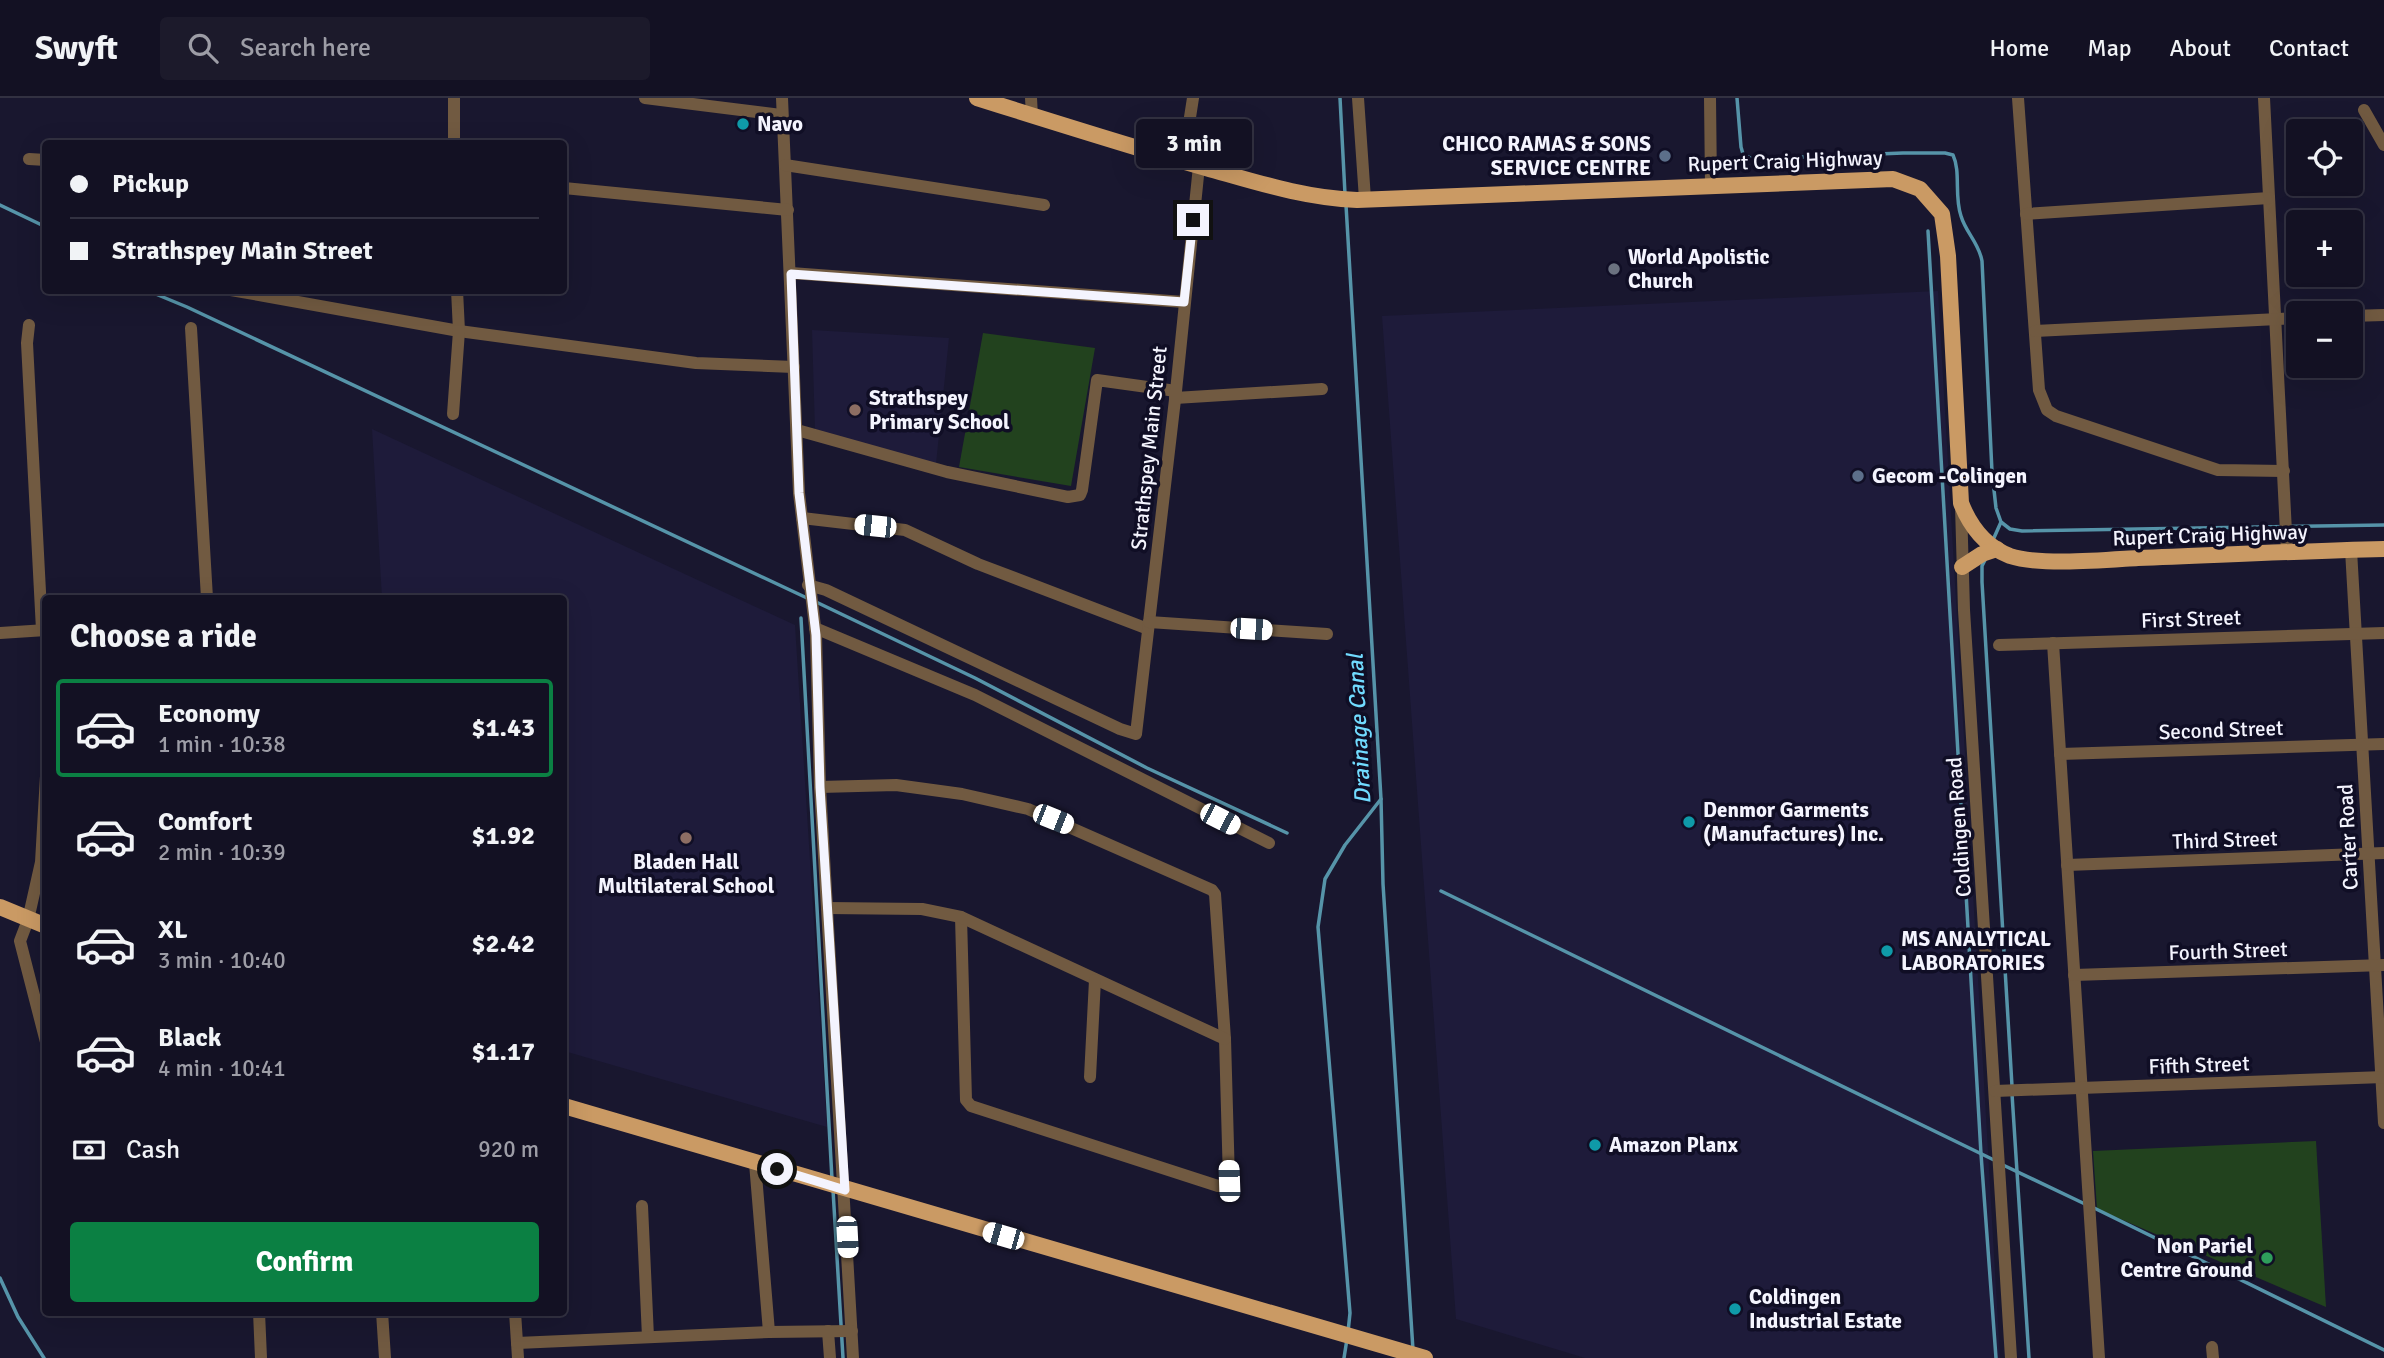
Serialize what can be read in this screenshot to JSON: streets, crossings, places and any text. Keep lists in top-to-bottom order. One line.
{"streets":{"main road":["Rupert Craig Highway"],"street":["Strathspey Main Street","First Street","Second Street","Coldingen Road","Carter Road","Third Street","Fourth Street","Fifth Street"]},"crossings":[["Rupert Craig Highway","Strathspey Main Street"],["Rupert Craig Highway","Coldingen Road"],["Rupert Craig Highway","Carter Road"],["First Street","Carter Road"],["Second Street","Carter Road"],["Coldingen Road","Fifth Street"],["Carter Road","Third Street"],["Carter Road","Fourth Street"],["Carter Road","Fifth Street"]],"water":["Drainage Canal"],"places":["Navo","CHICO RAMAS & SONS SERVICE CENTRE","World Apolistic Church","Strathspey Primary School","Gecom -Colingen","Denmor Garments (Manufactures) Inc.","Bladen Hall Multilateral School","MS ANALYTICAL LABORATORIES","Amazon Planx","Non Pariel Centre Ground","Coldingen Industrial Estate"],"page":{"header":"Swyft","search":"Search here","nav":["Home","Map","About","Contact"],"map_buttons":["+","−"],"bubble":"3 min","banner":["Pickup","Strathspey Main Street"],"heading":"Choose a ride","list":[{"name":"Economy","note":"1 min · 10:38","value":"$1.43"},{"name":"Comfort","note":"2 min · 10:39","value":"$1.92"},{"name":"XL","note":"3 min · 10:40","value":"$2.42"},{"name":"Black","note":"4 min · 10:41","value":"$1.17"}],"pay":["Cash","920 m"],"buttons":"Confirm"}}
